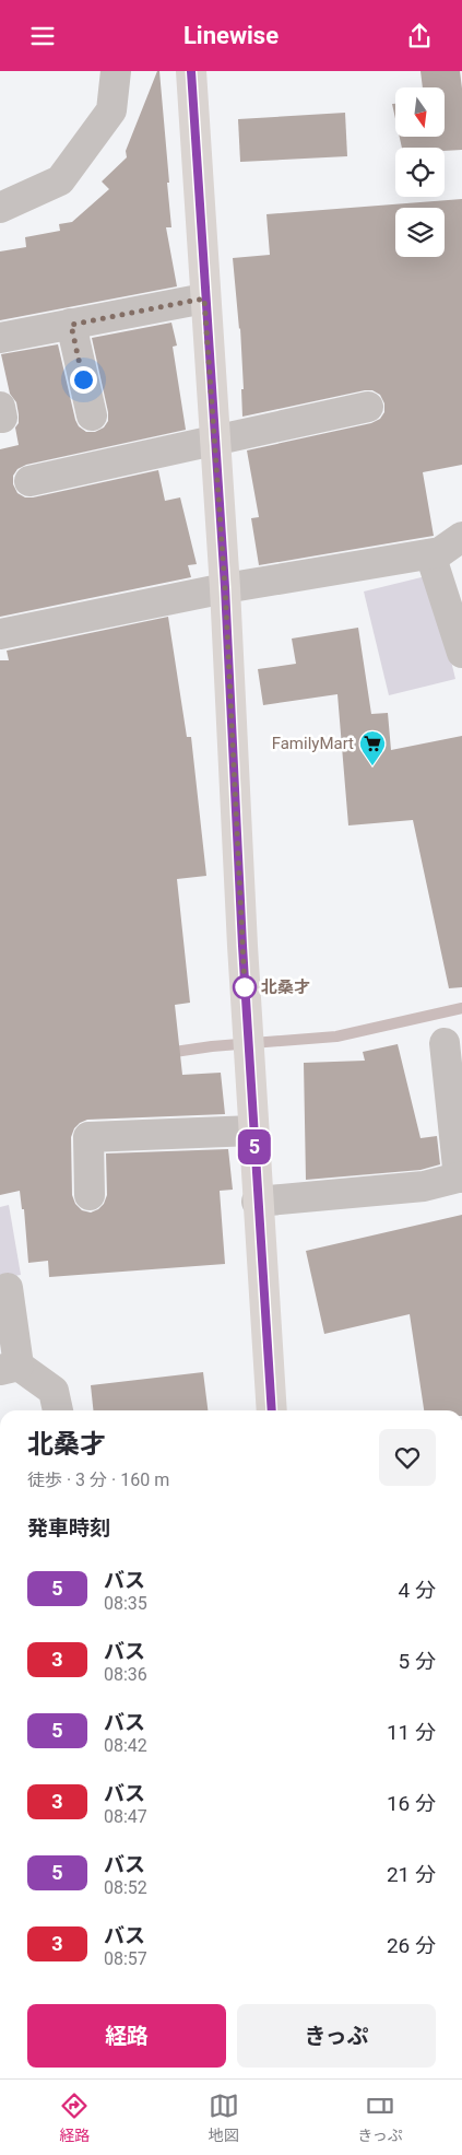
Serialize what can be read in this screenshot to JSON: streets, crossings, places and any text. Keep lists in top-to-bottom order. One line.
{"places":{"supermarket":["FamilyMart"],"other":["北桑才"]},"lines":["bus line 5"],"north":"bottom","page":{"header":"Linewise","on_map":"5","heading":[["北桑才","徒歩 · 3 分 · 160 m"],"発車時刻"],"list":[{"mark":"5","name":"バス","note":"08:35","value":"4 分"},{"mark":"3","name":"バス","note":"08:36","value":"5 分"},{"mark":"5","name":"バス","note":"08:42","value":"11 分"},{"mark":"3","name":"バス","note":"08:47","value":"16 分"},{"mark":"5","name":"バス","note":"08:52","value":"21 分"},{"mark":"3","name":"バス","note":"08:57","value":"26 分"}],"buttons":["経路","きっぷ"],"tabs":["経路","地図","きっぷ"]}}
